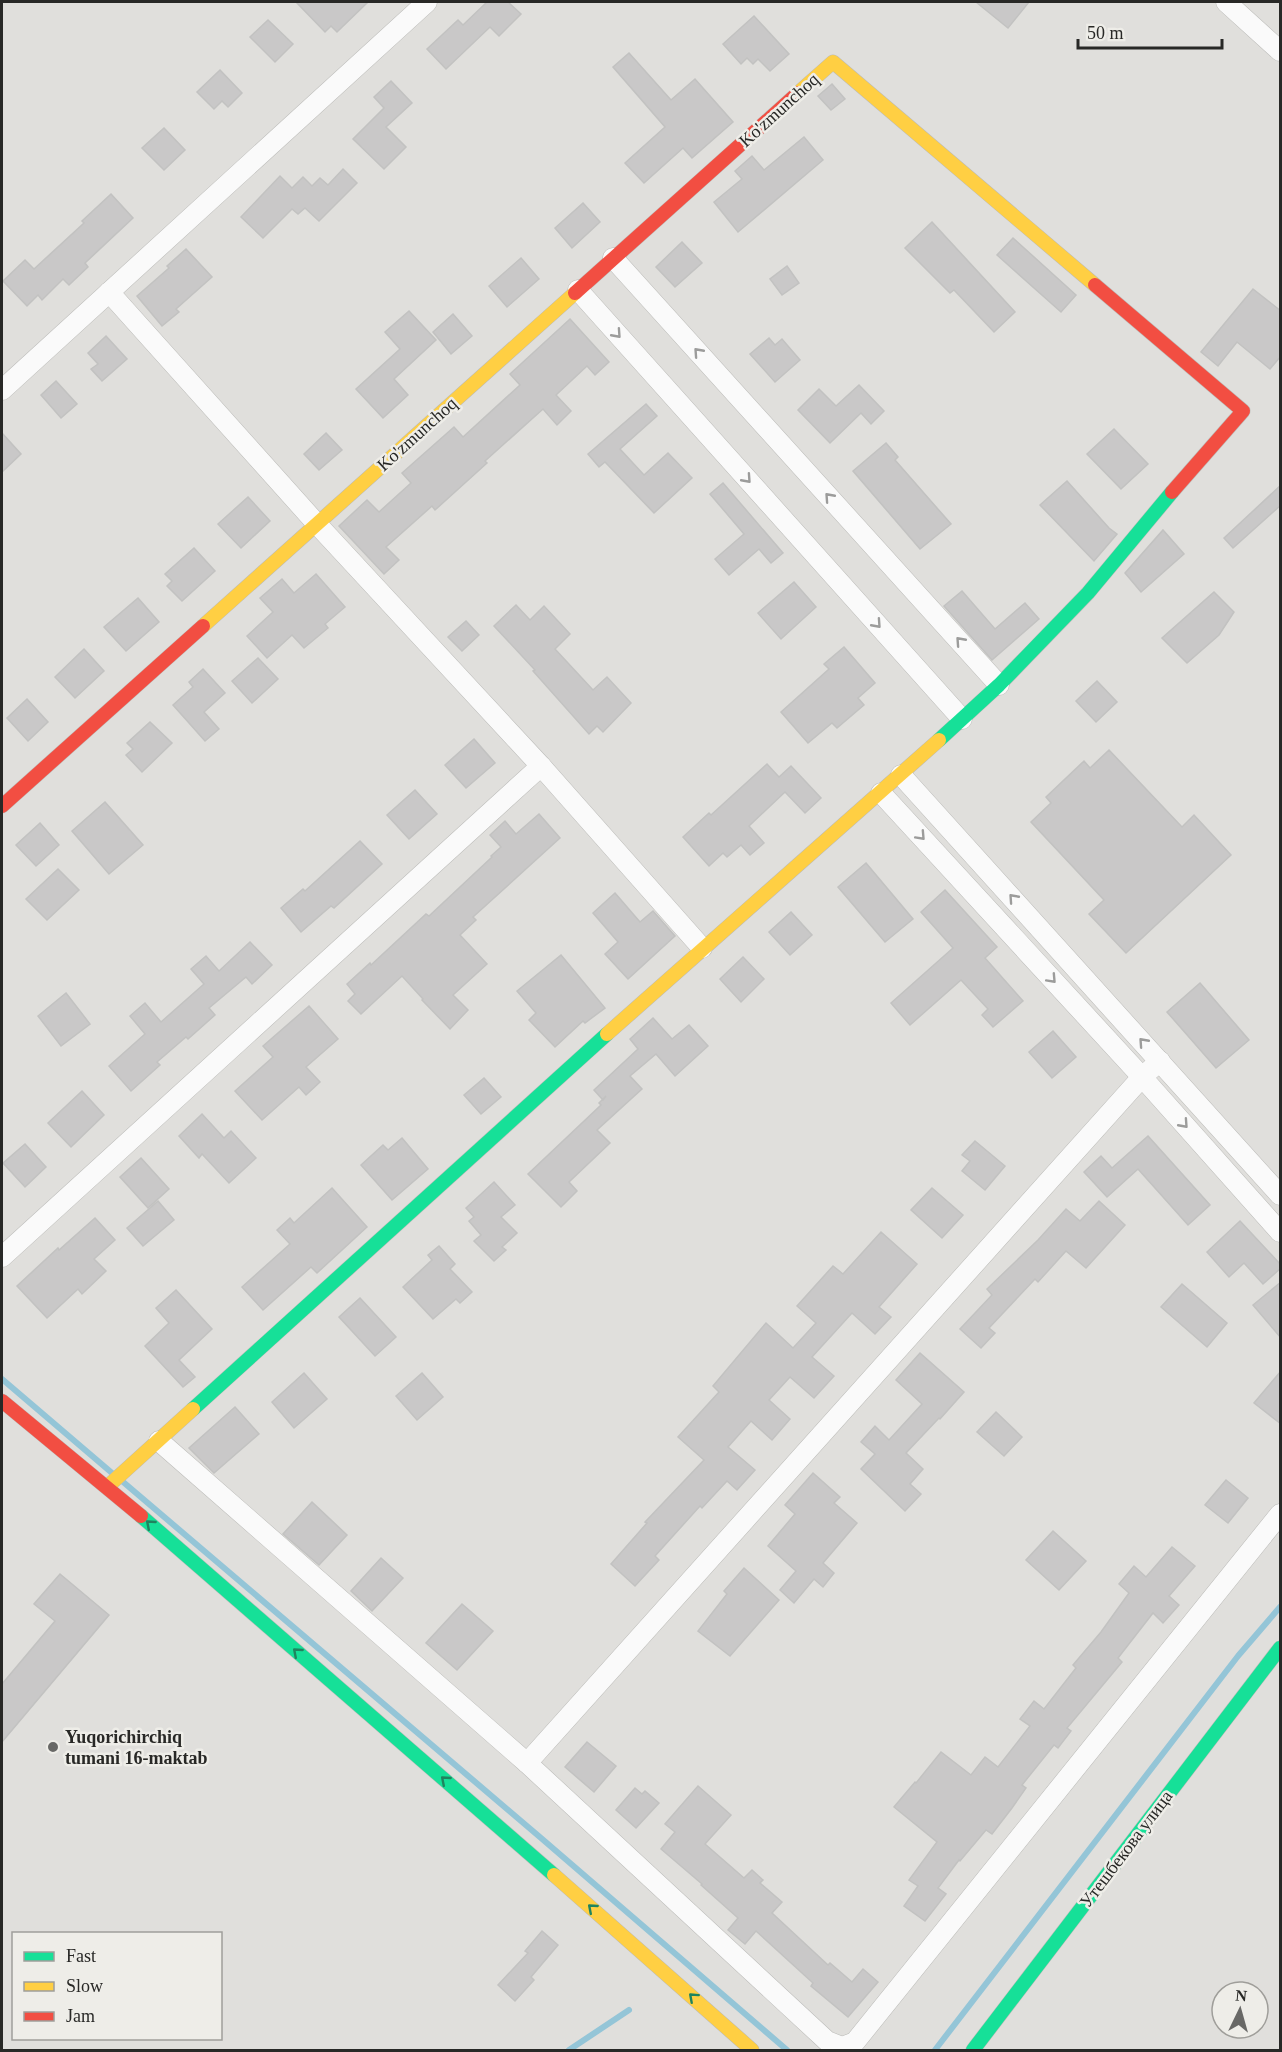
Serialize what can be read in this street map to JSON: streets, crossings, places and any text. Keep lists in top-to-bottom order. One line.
{"streets":{"street":["Ko'zmunchoq","Утешбекова улица"]},"places":["Yuqorichirchiq tumani 16-maktab"],"legend":["Fast","Slow","Jam"],"scale_bar":"50 m","north":"top"}
